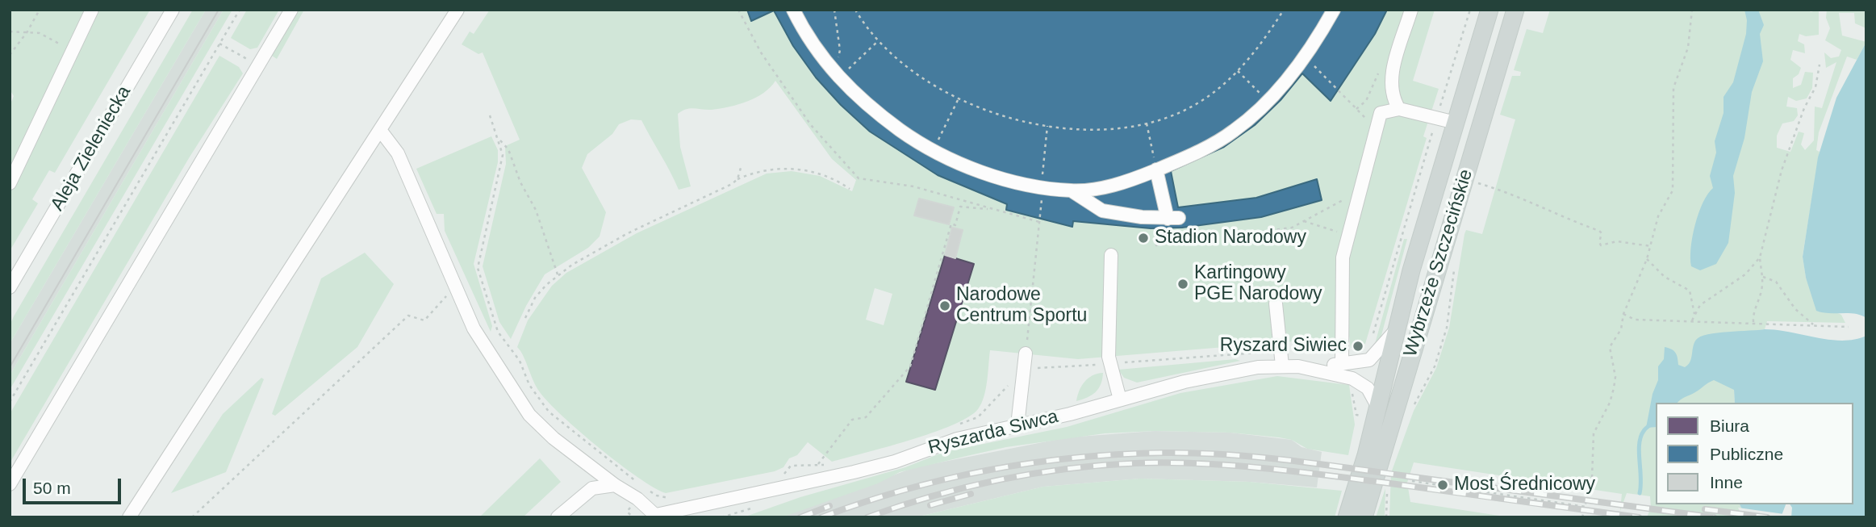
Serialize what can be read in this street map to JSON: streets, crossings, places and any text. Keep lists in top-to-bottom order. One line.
{"streets":{"main road":["Wybrzeże Szczecińskie"],"street":["Aleja Zieleniecka","Ryszarda Siwca"]},"crossings":[["Wybrzeże Szczecińskie","Ryszarda Siwca"]],"places":["Stadion Narodowy","Kartingowy PGE Narodowy","Narodowe Centrum Sportu","Ryszard Siwiec","Most Średnicowy"],"legend":["Biura","Publiczne","Inne"],"scale_bar":"50 m"}
